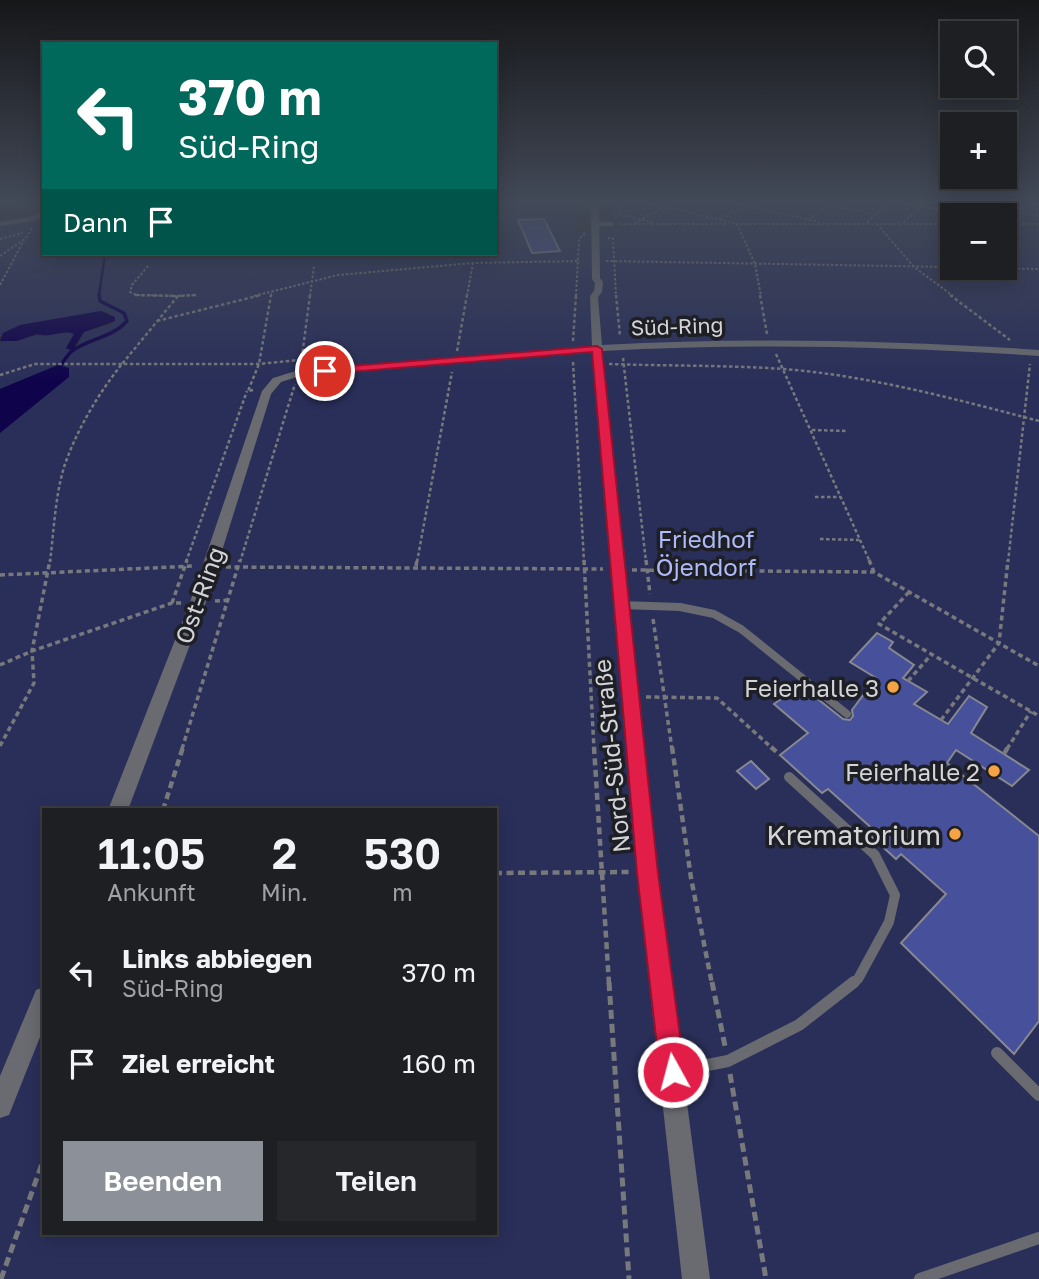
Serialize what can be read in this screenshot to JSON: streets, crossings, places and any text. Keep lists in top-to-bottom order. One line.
{"streets":{"street":["Süd-Ring","Ost-Ring","Nord-Süd-Straße"]},"crossings":[["Süd-Ring","Ost-Ring"],["Süd-Ring","Nord-Süd-Straße"]],"parks":["Friedhof Öjendorf"],"places":["Feierhalle 3","Feierhalle 2","Krematorium"],"page":{"map_buttons":["+","−"],"turn":["370 m","Süd-Ring"],"then":"Dann","eta":["11:05","Ankunft","2","Min.","530","m"],"list":[{"name":"Links abbiegen","note":"Süd-Ring","value":"370 m"},{"name":"Ziel erreicht","value":"160 m"}],"buttons":["Beenden","Teilen"]}}
